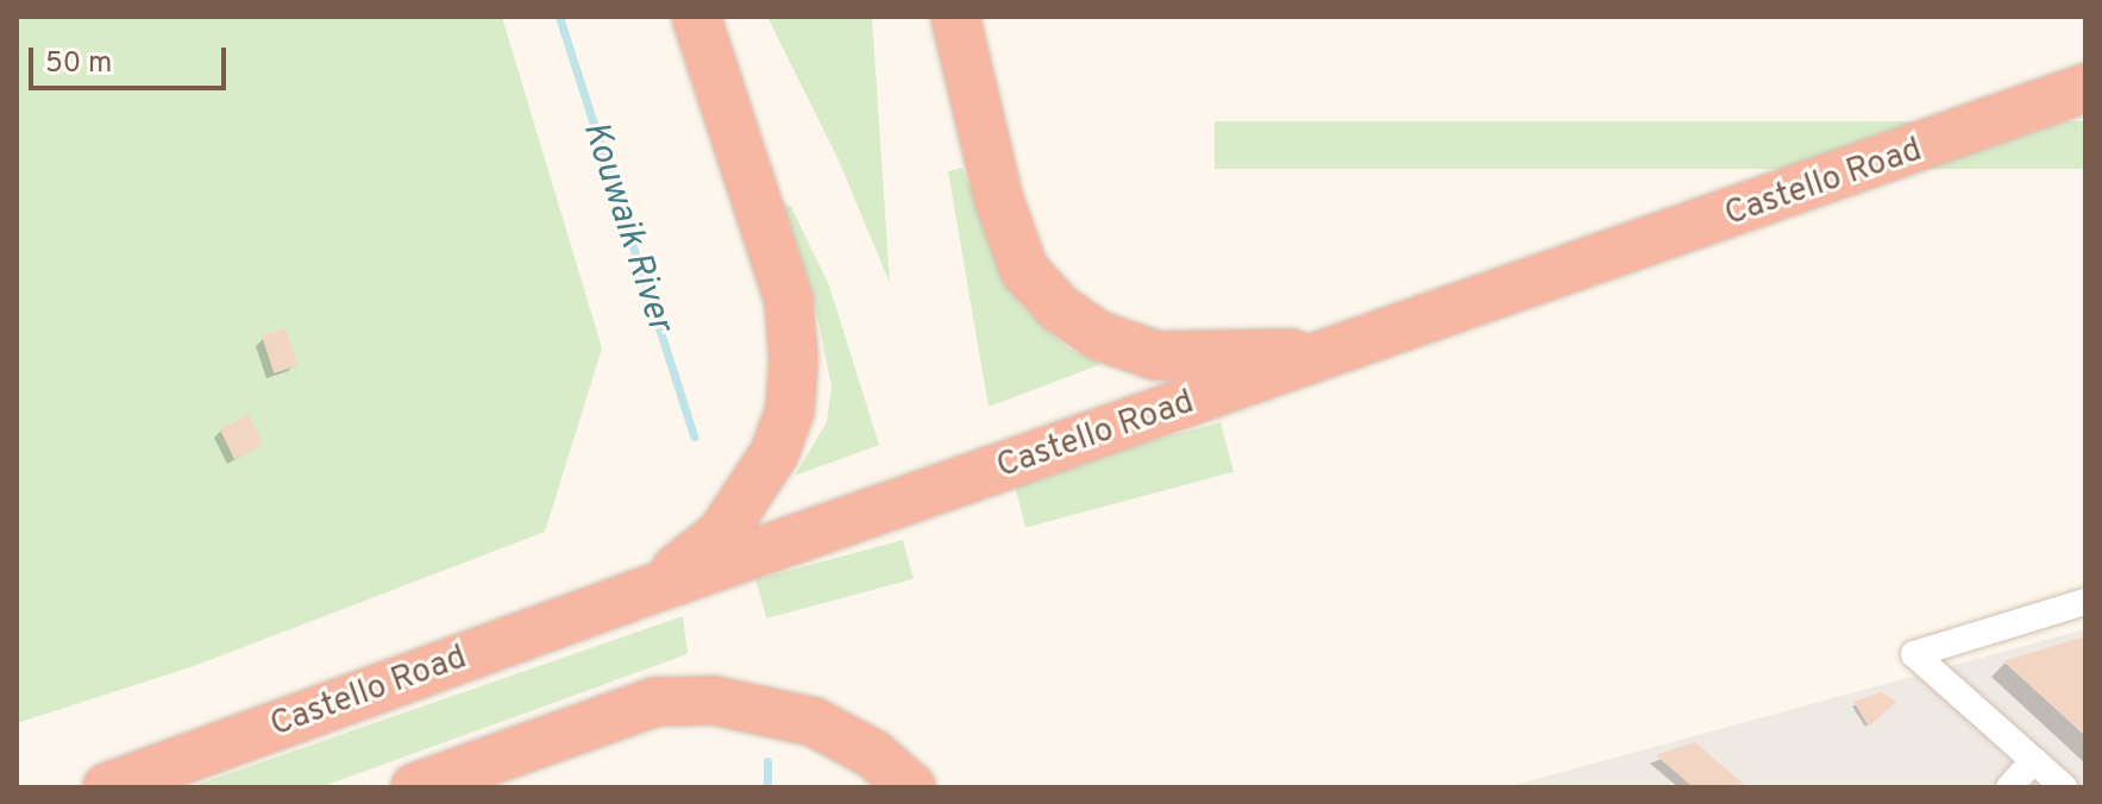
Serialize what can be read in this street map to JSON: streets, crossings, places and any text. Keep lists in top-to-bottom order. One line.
{"streets":{"highway":["Castello Road"]},"water":["Kouwaik River"],"scale_bar":"50 m"}
